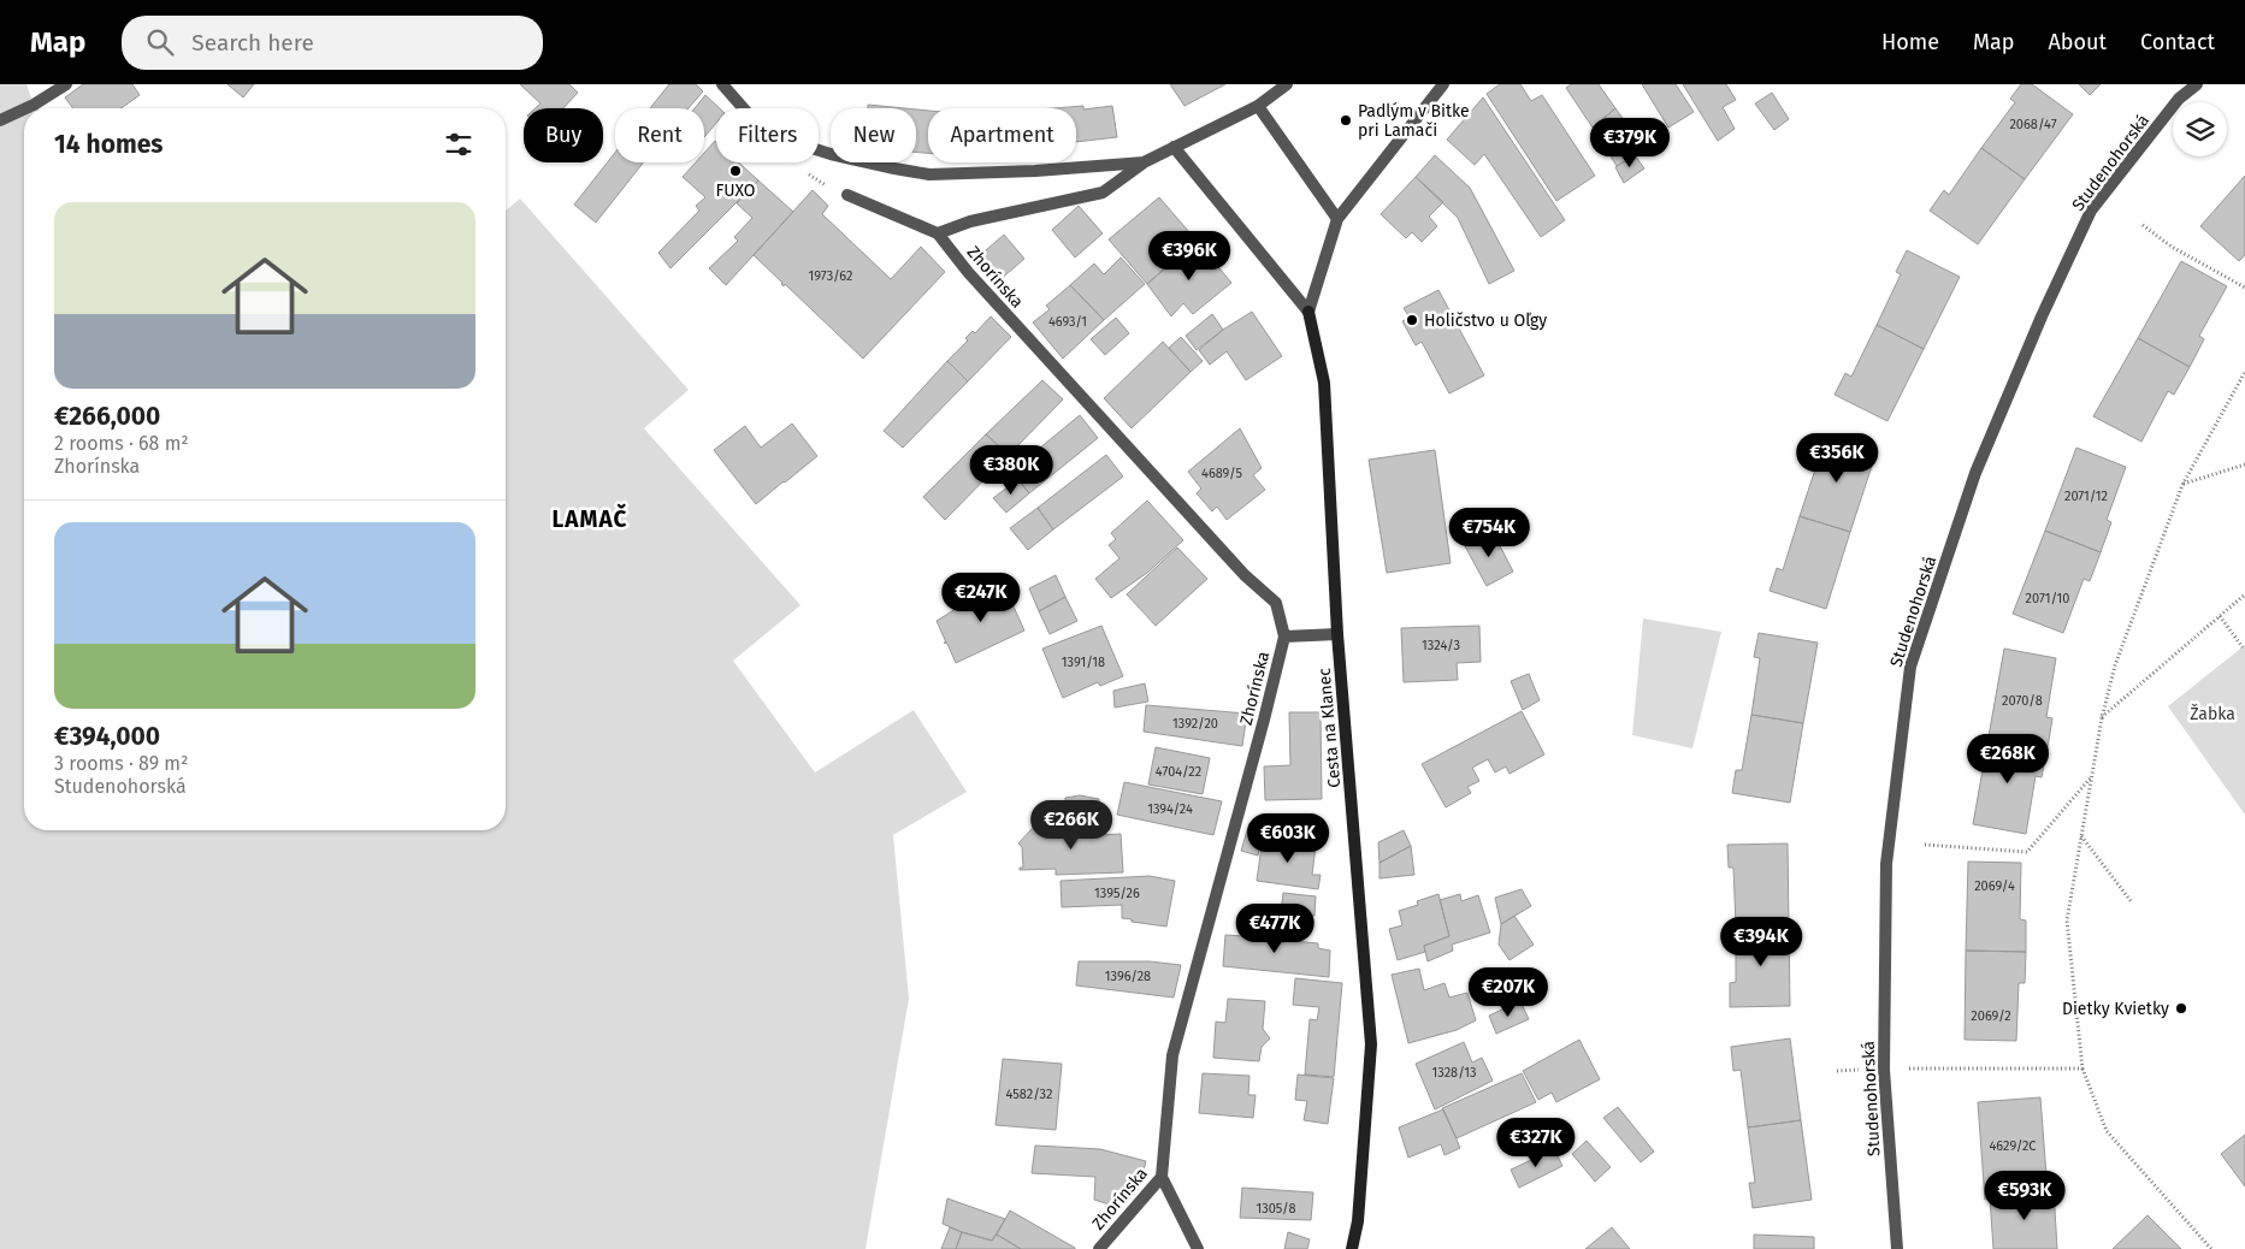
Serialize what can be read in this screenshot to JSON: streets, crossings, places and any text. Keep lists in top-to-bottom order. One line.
{"streets":{"street":["Studenohorská","Zhorínska","Cesta na Klanec"]},"districts":["LAMAČ"],"parks":["Žabka"],"places":["Padlým v Bitke pri Lamači","FUXO","Holičstvo u Oľgy","Dietky Kvietky"],"house_numbers":["2068/47","1973/62","4693/1","4689/5","2071/12","2071/10","1324/3","1391/18","2070/8","1392/20","4704/22","1394/24","2069/4","1395/26","1396/28","2069/2","1328/13","4582/32","4629/2C","1305/8"],"page":{"header":"Map","search":"Search here","nav":["Home","Map","About","Contact"],"chip":["Buy","Rent","Filters","New","Apartment"],"heading":"14 homes","price":["€379K","€396K","€356K","€380K","€754K","€247K","€268K","€266K","€603K","€477K","€394K","€207K","€327K","€593K"],"list":[{"name":"€266,000","note":"2 rooms · 68 m² · Zhorínska"},{"name":"€394,000","note":"3 rooms · 89 m² · Studenohorská"}]}}
